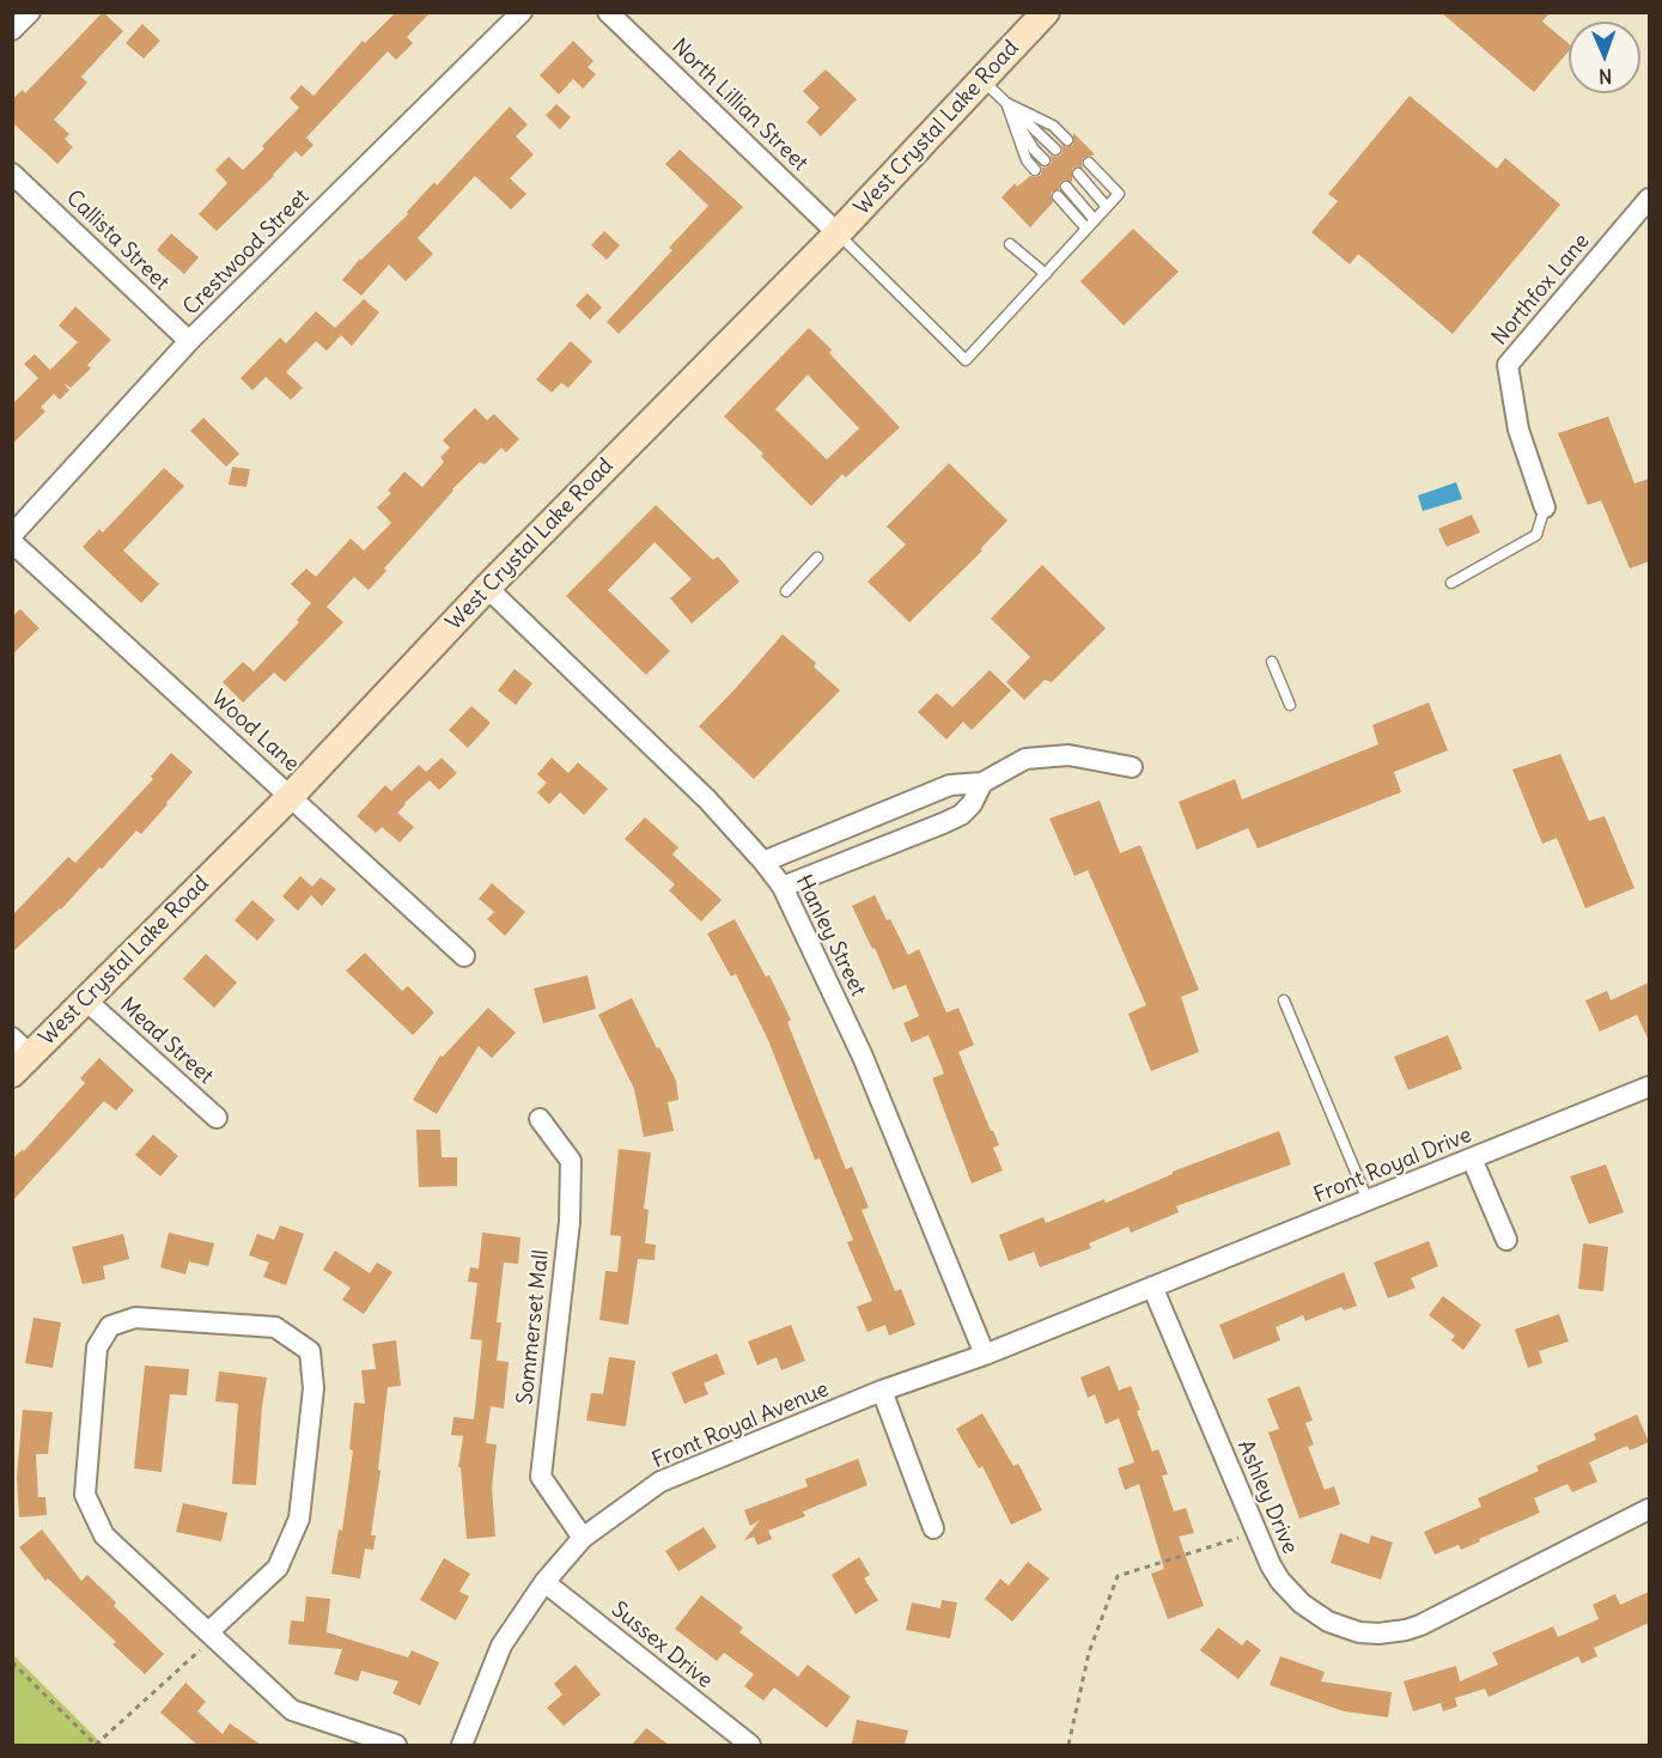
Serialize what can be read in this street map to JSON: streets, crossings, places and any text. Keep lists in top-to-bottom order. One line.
{"streets":{"street":["North Lillian Street","West Crystal Lake Road","Callista Street","Crestwood Street","Northfox Lane","Wood Lane","Hanley Street","Mead Street","Front Royal Drive","Sommerset Mall","Front Royal Avenue","Ashley Drive","Sussex Drive"]},"crossings":[["North Lillian Street","West Crystal Lake Road"],["West Crystal Lake Road","Wood Lane"],["West Crystal Lake Road","Hanley Street"],["West Crystal Lake Road","Mead Street"],["Callista Street","Crestwood Street"],["Hanley Street","Front Royal Avenue"],["Front Royal Drive","Front Royal Avenue"],["Front Royal Drive","Ashley Drive"],["Sommerset Mall","Front Royal Avenue"],["Front Royal Avenue","Ashley Drive"],["Front Royal Avenue","Sussex Drive"]],"north":"bottom"}
